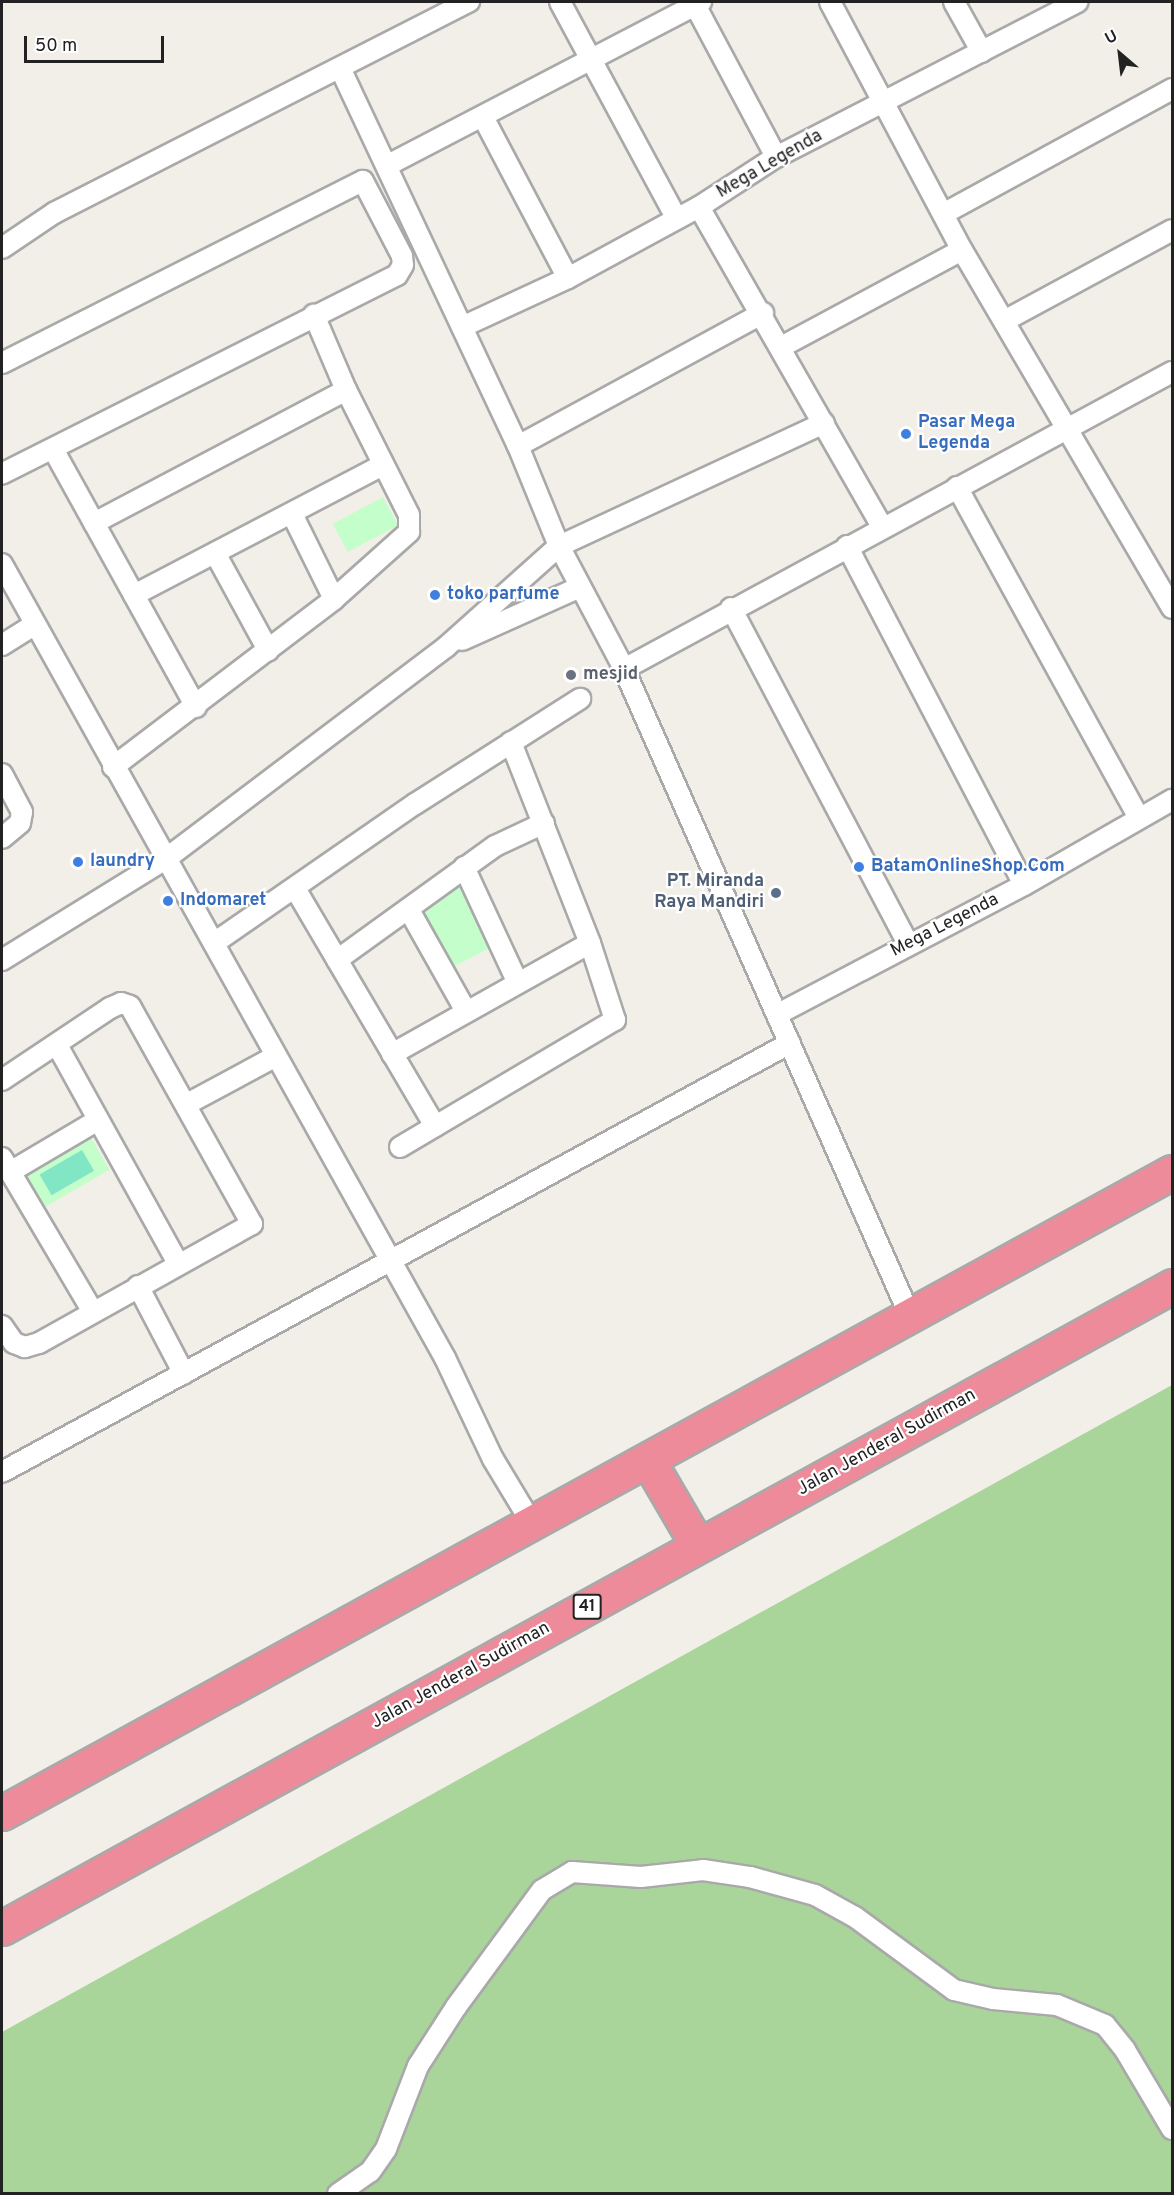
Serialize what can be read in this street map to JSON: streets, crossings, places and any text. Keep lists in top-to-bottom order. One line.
{"streets":{"highway":["Jalan Jenderal Sudirman","41"],"street":["Mega Legenda"]},"places":["Pasar Mega Legenda","toko parfume","mesjid","laundry","BatamOnlineShop.Com","PT. Miranda Raya Mandiri","Indomaret"],"scale_bar":"50 m","north":"top left"}
